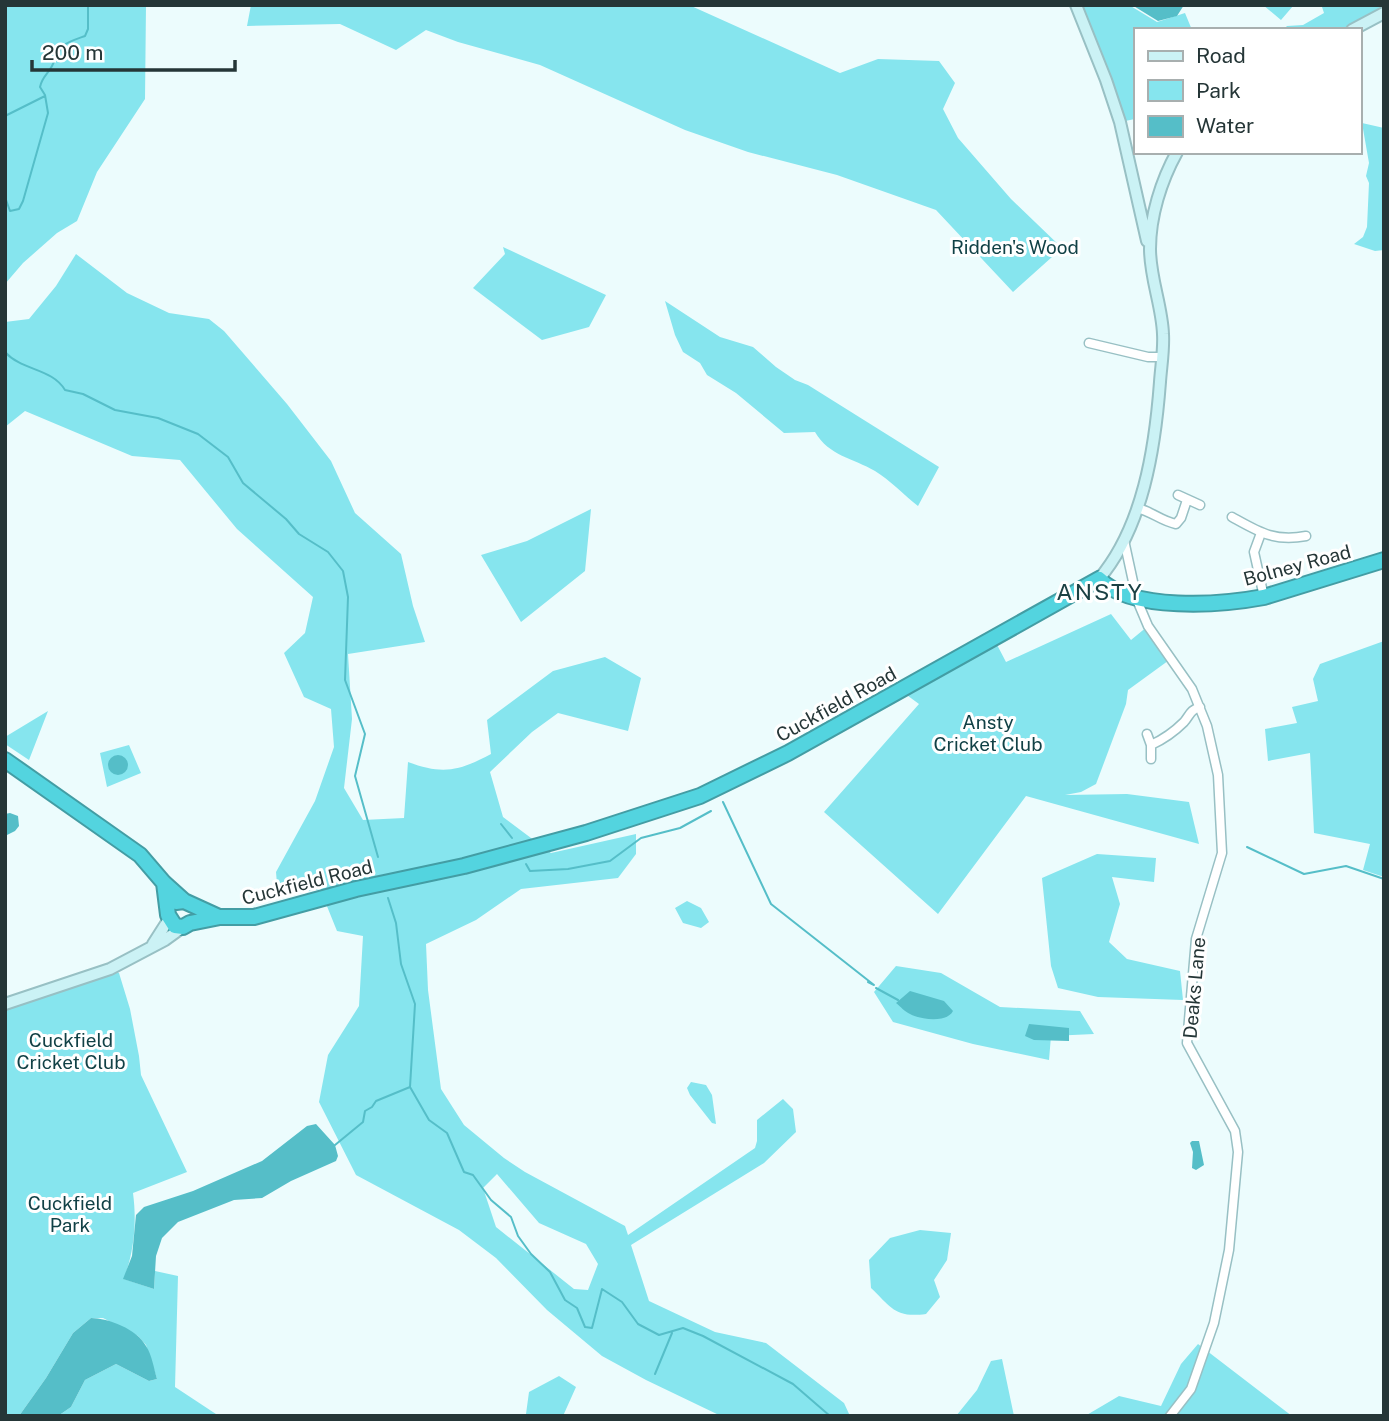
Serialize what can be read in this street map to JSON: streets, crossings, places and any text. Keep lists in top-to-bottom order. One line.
{"streets":{"highway":["Bolney Road","Cuckfield Road"],"street":["Deaks Lane"]},"crossings":[["Bolney Road","Cuckfield Road"],["Bolney Road","Deaks Lane"],["Cuckfield Road","Deaks Lane"]],"districts":["ANSTY"],"parks":["Ridden's Wood","Ansty Cricket Club","Cuckfield Cricket Club","Cuckfield Park"],"legend":["Road","Park","Water"],"scale_bar":"200 m"}
